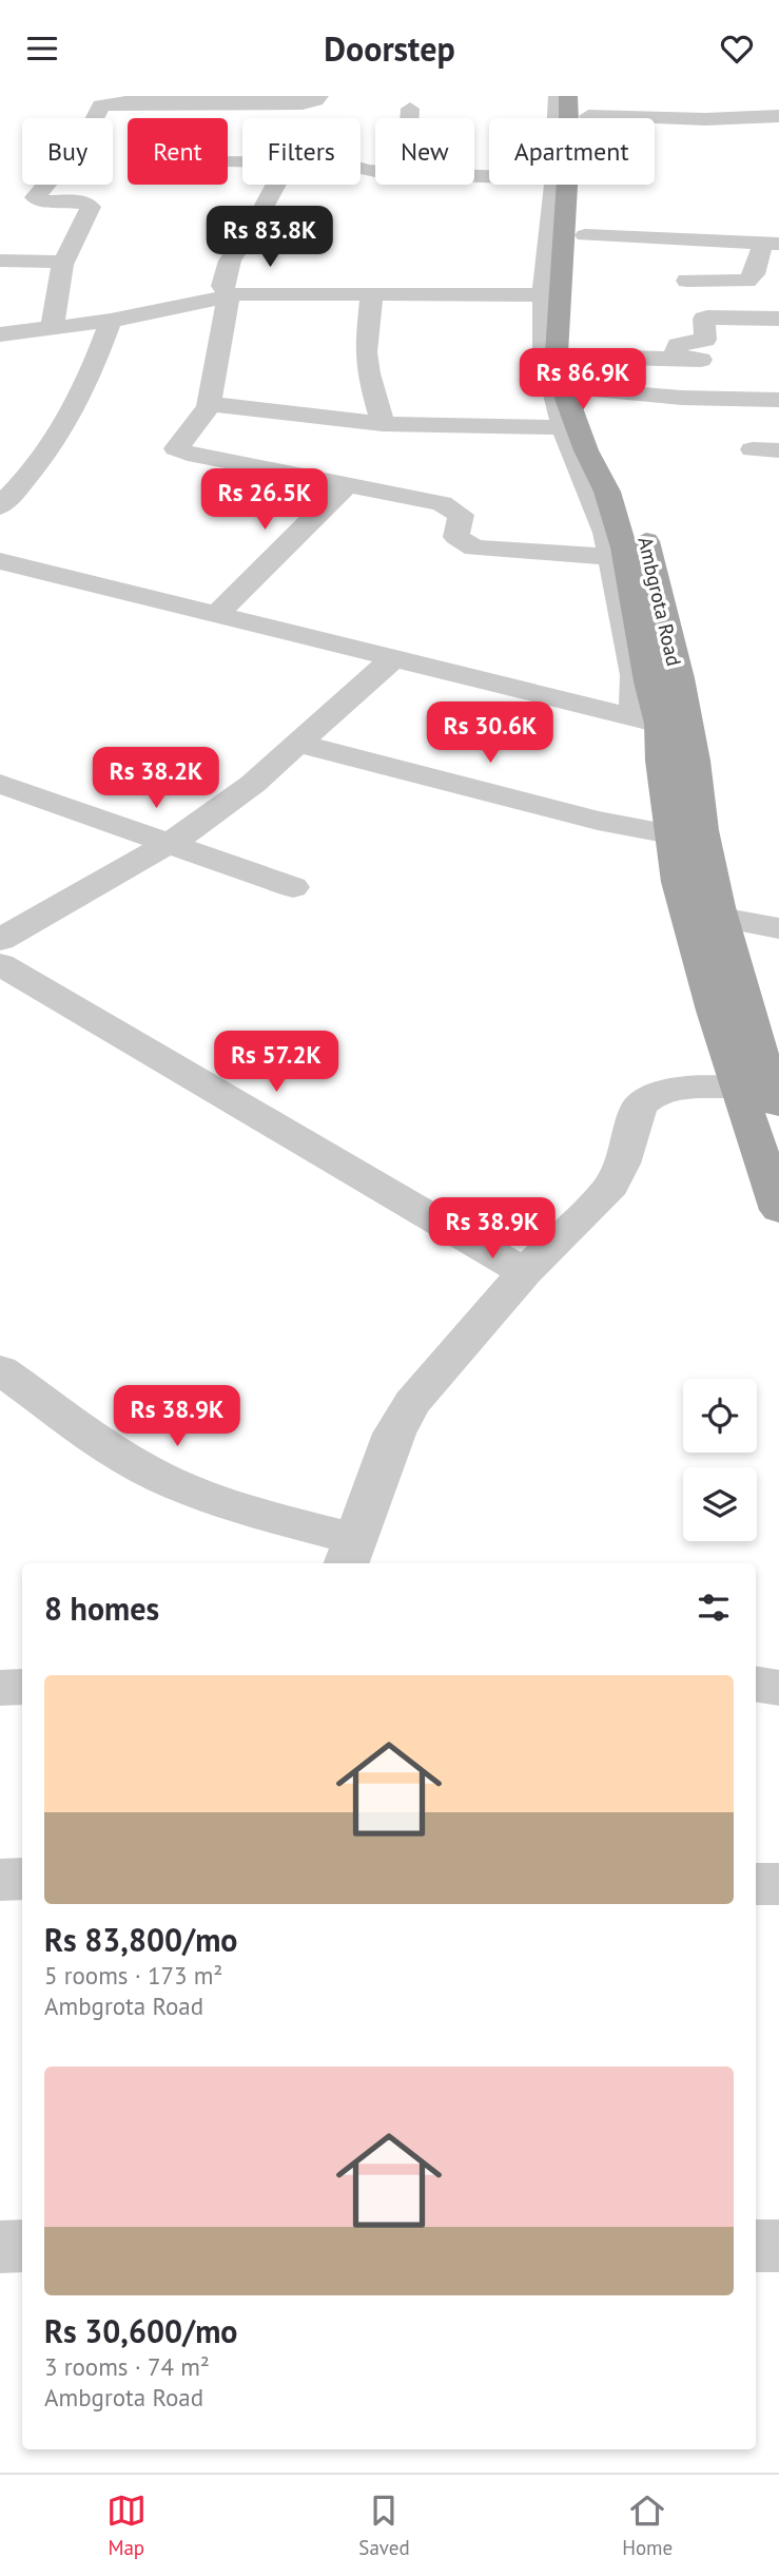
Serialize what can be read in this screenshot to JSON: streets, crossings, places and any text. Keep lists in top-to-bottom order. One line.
{"streets":{"main road":["Ambgrota Road"]},"page":{"header":"Doorstep","chip":["Buy","Rent","Filters","New","Apartment"],"price":["Rs 83.8K","Rs 86.9K","Rs 26.5K","Rs 30.6K","Rs 38.2K","Rs 57.2K","Rs 38.9K","Rs 38.9K"],"heading":"8 homes","list":[{"name":"Rs 83,800/mo","note":"5 rooms · 173 m² · Ambgrota Road"},{"name":"Rs 30,600/mo","note":"3 rooms · 74 m² · Ambgrota Road"}],"tabs":["Map","Saved","Home"]}}
